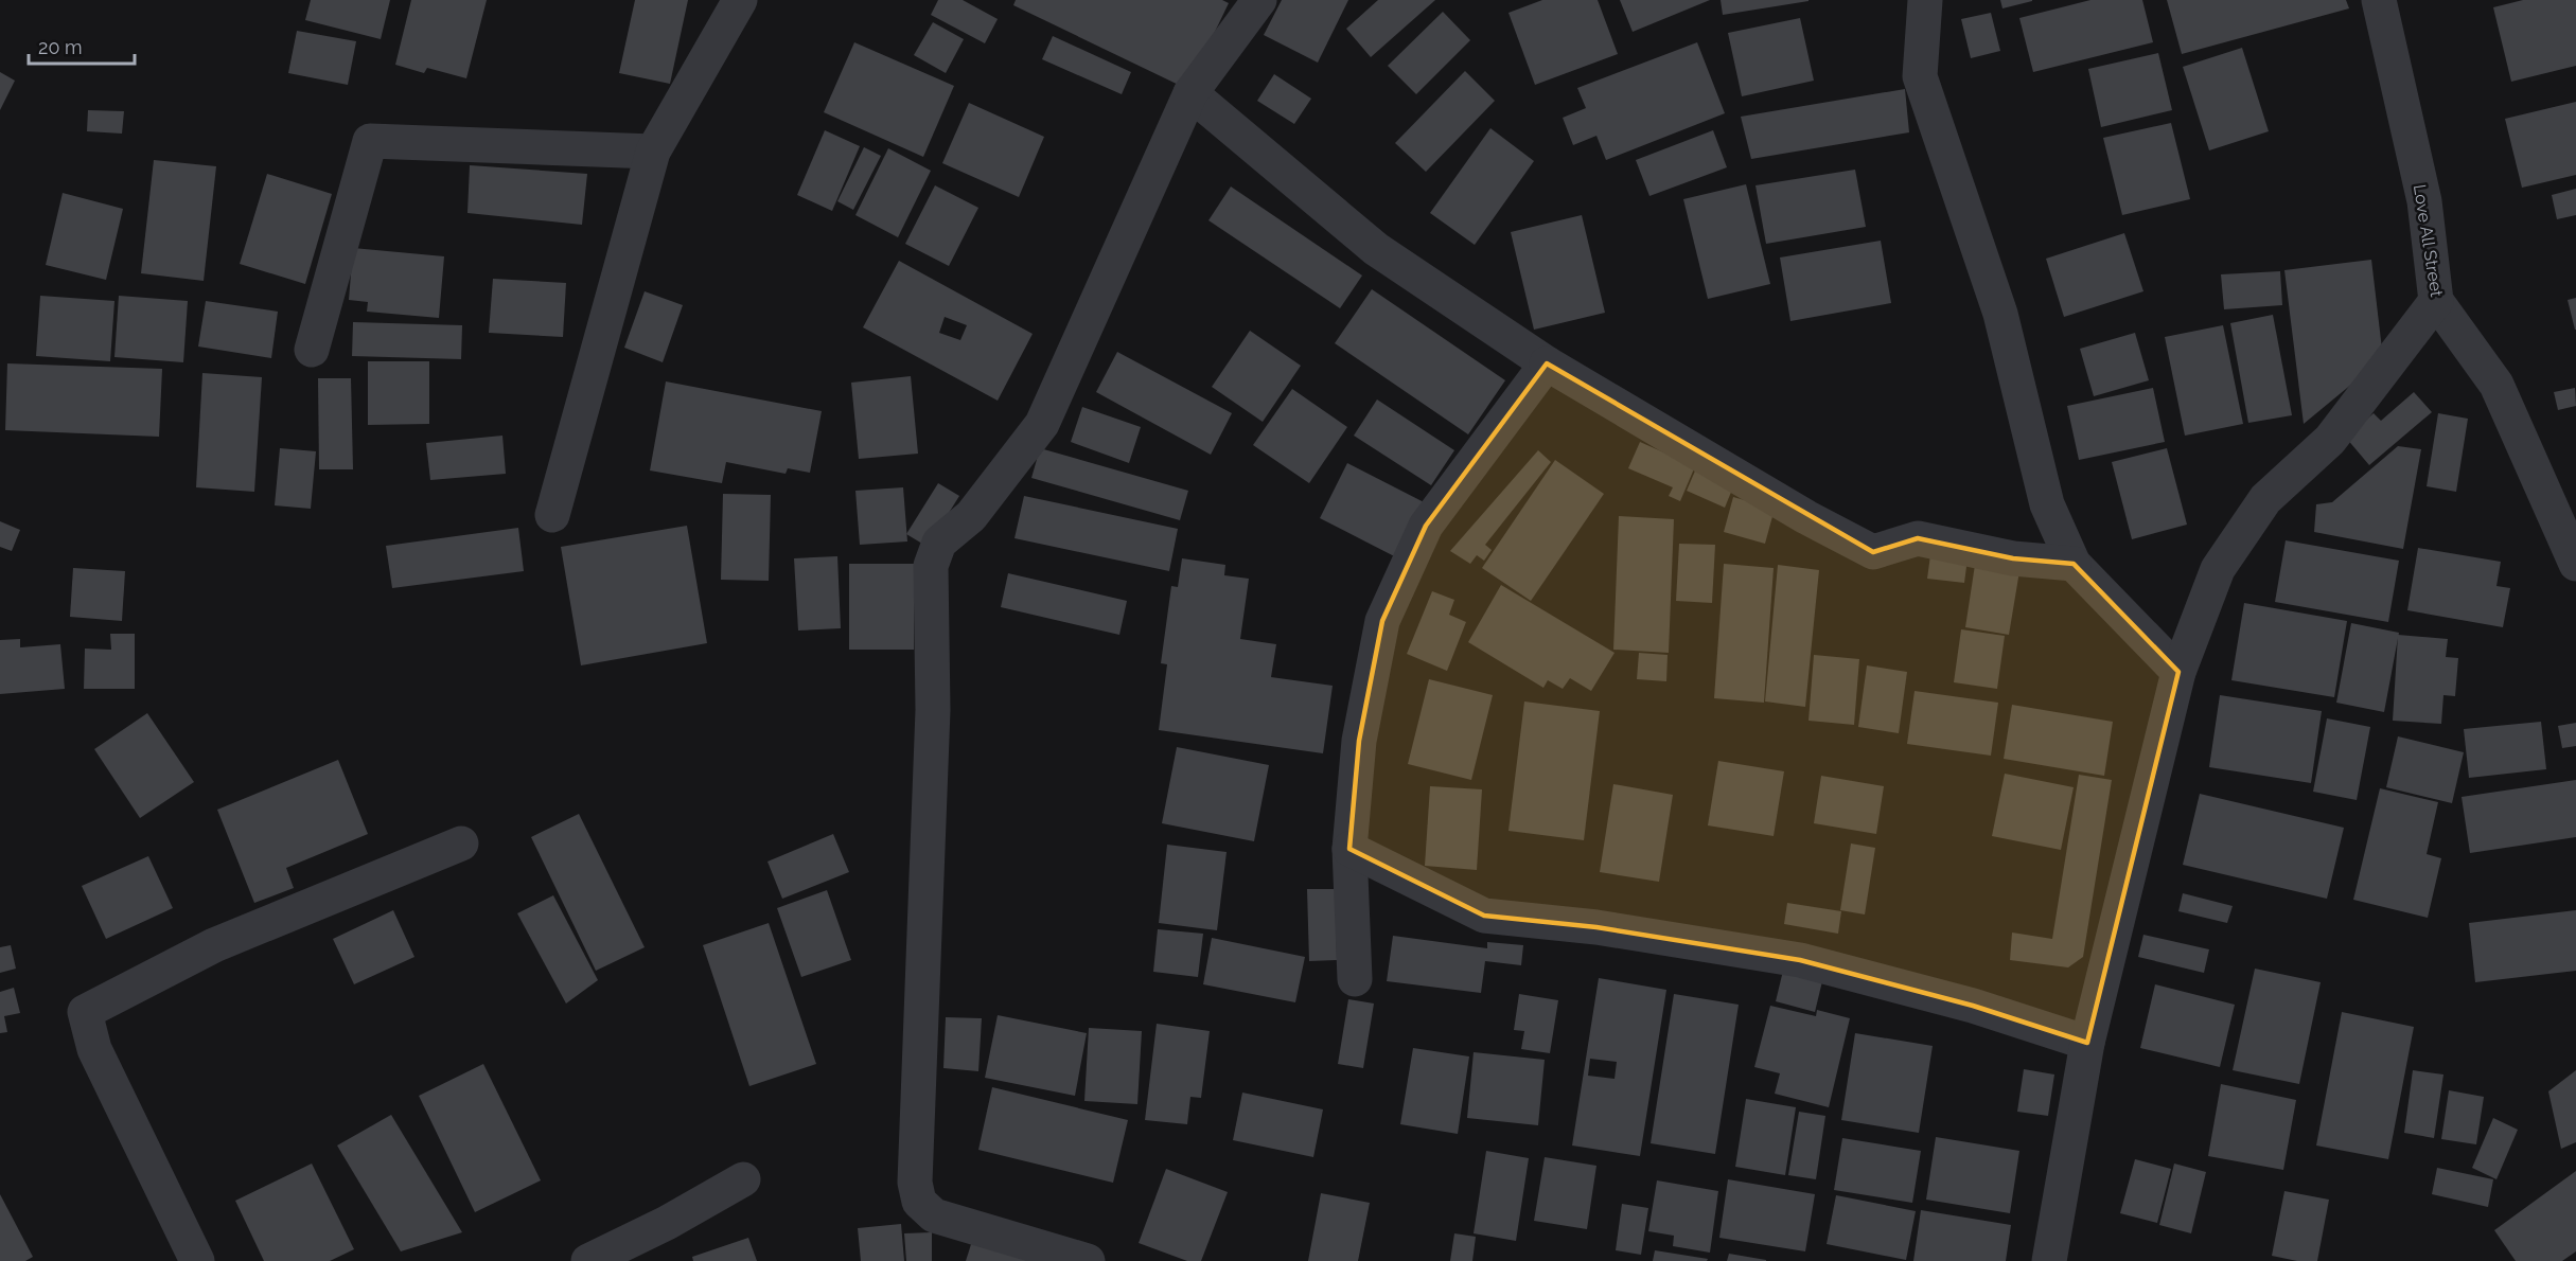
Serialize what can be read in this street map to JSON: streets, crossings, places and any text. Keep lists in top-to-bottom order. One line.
{"streets":{"street":["Love All Street"]},"scale_bar":"20 m"}
